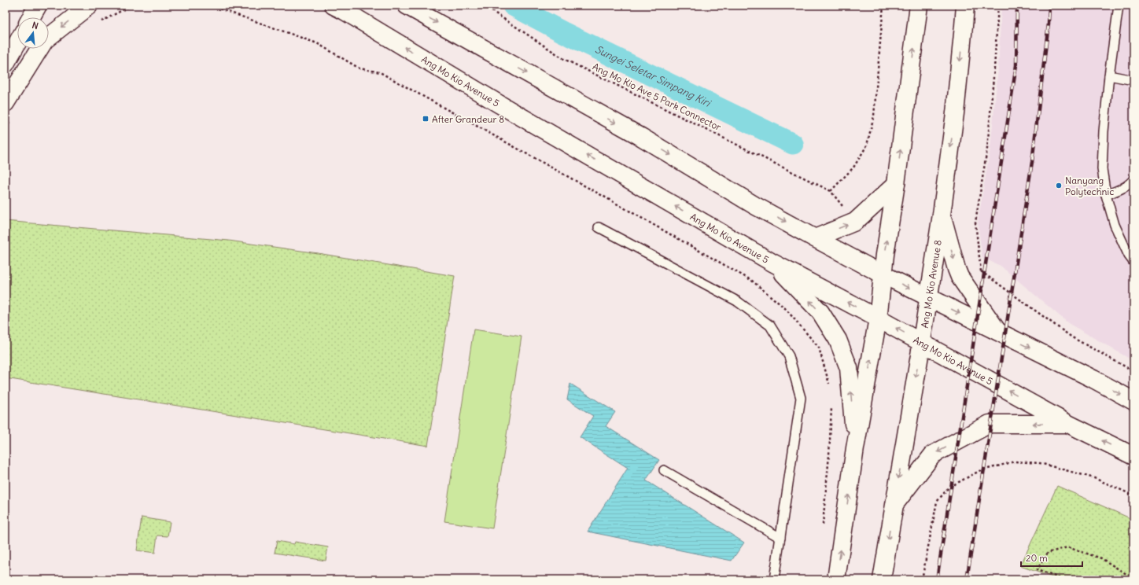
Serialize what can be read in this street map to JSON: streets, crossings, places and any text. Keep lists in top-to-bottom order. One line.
{"streets":{"main road":["Ang Mo Kio Avenue 5","Ang Mo Kio Avenue 8"],"path":["Ang Mo Kio Ave 5 Park Connector"]},"crossings":[["Ang Mo Kio Avenue 5","Ang Mo Kio Avenue 8"]],"water":["Sungei Seletar Simpang Kiri"],"places":{"transit":["After Grandeur 8"],"other":["Nanyang Polytechnic"]},"scale_bar":"20 m","north":"top"}
